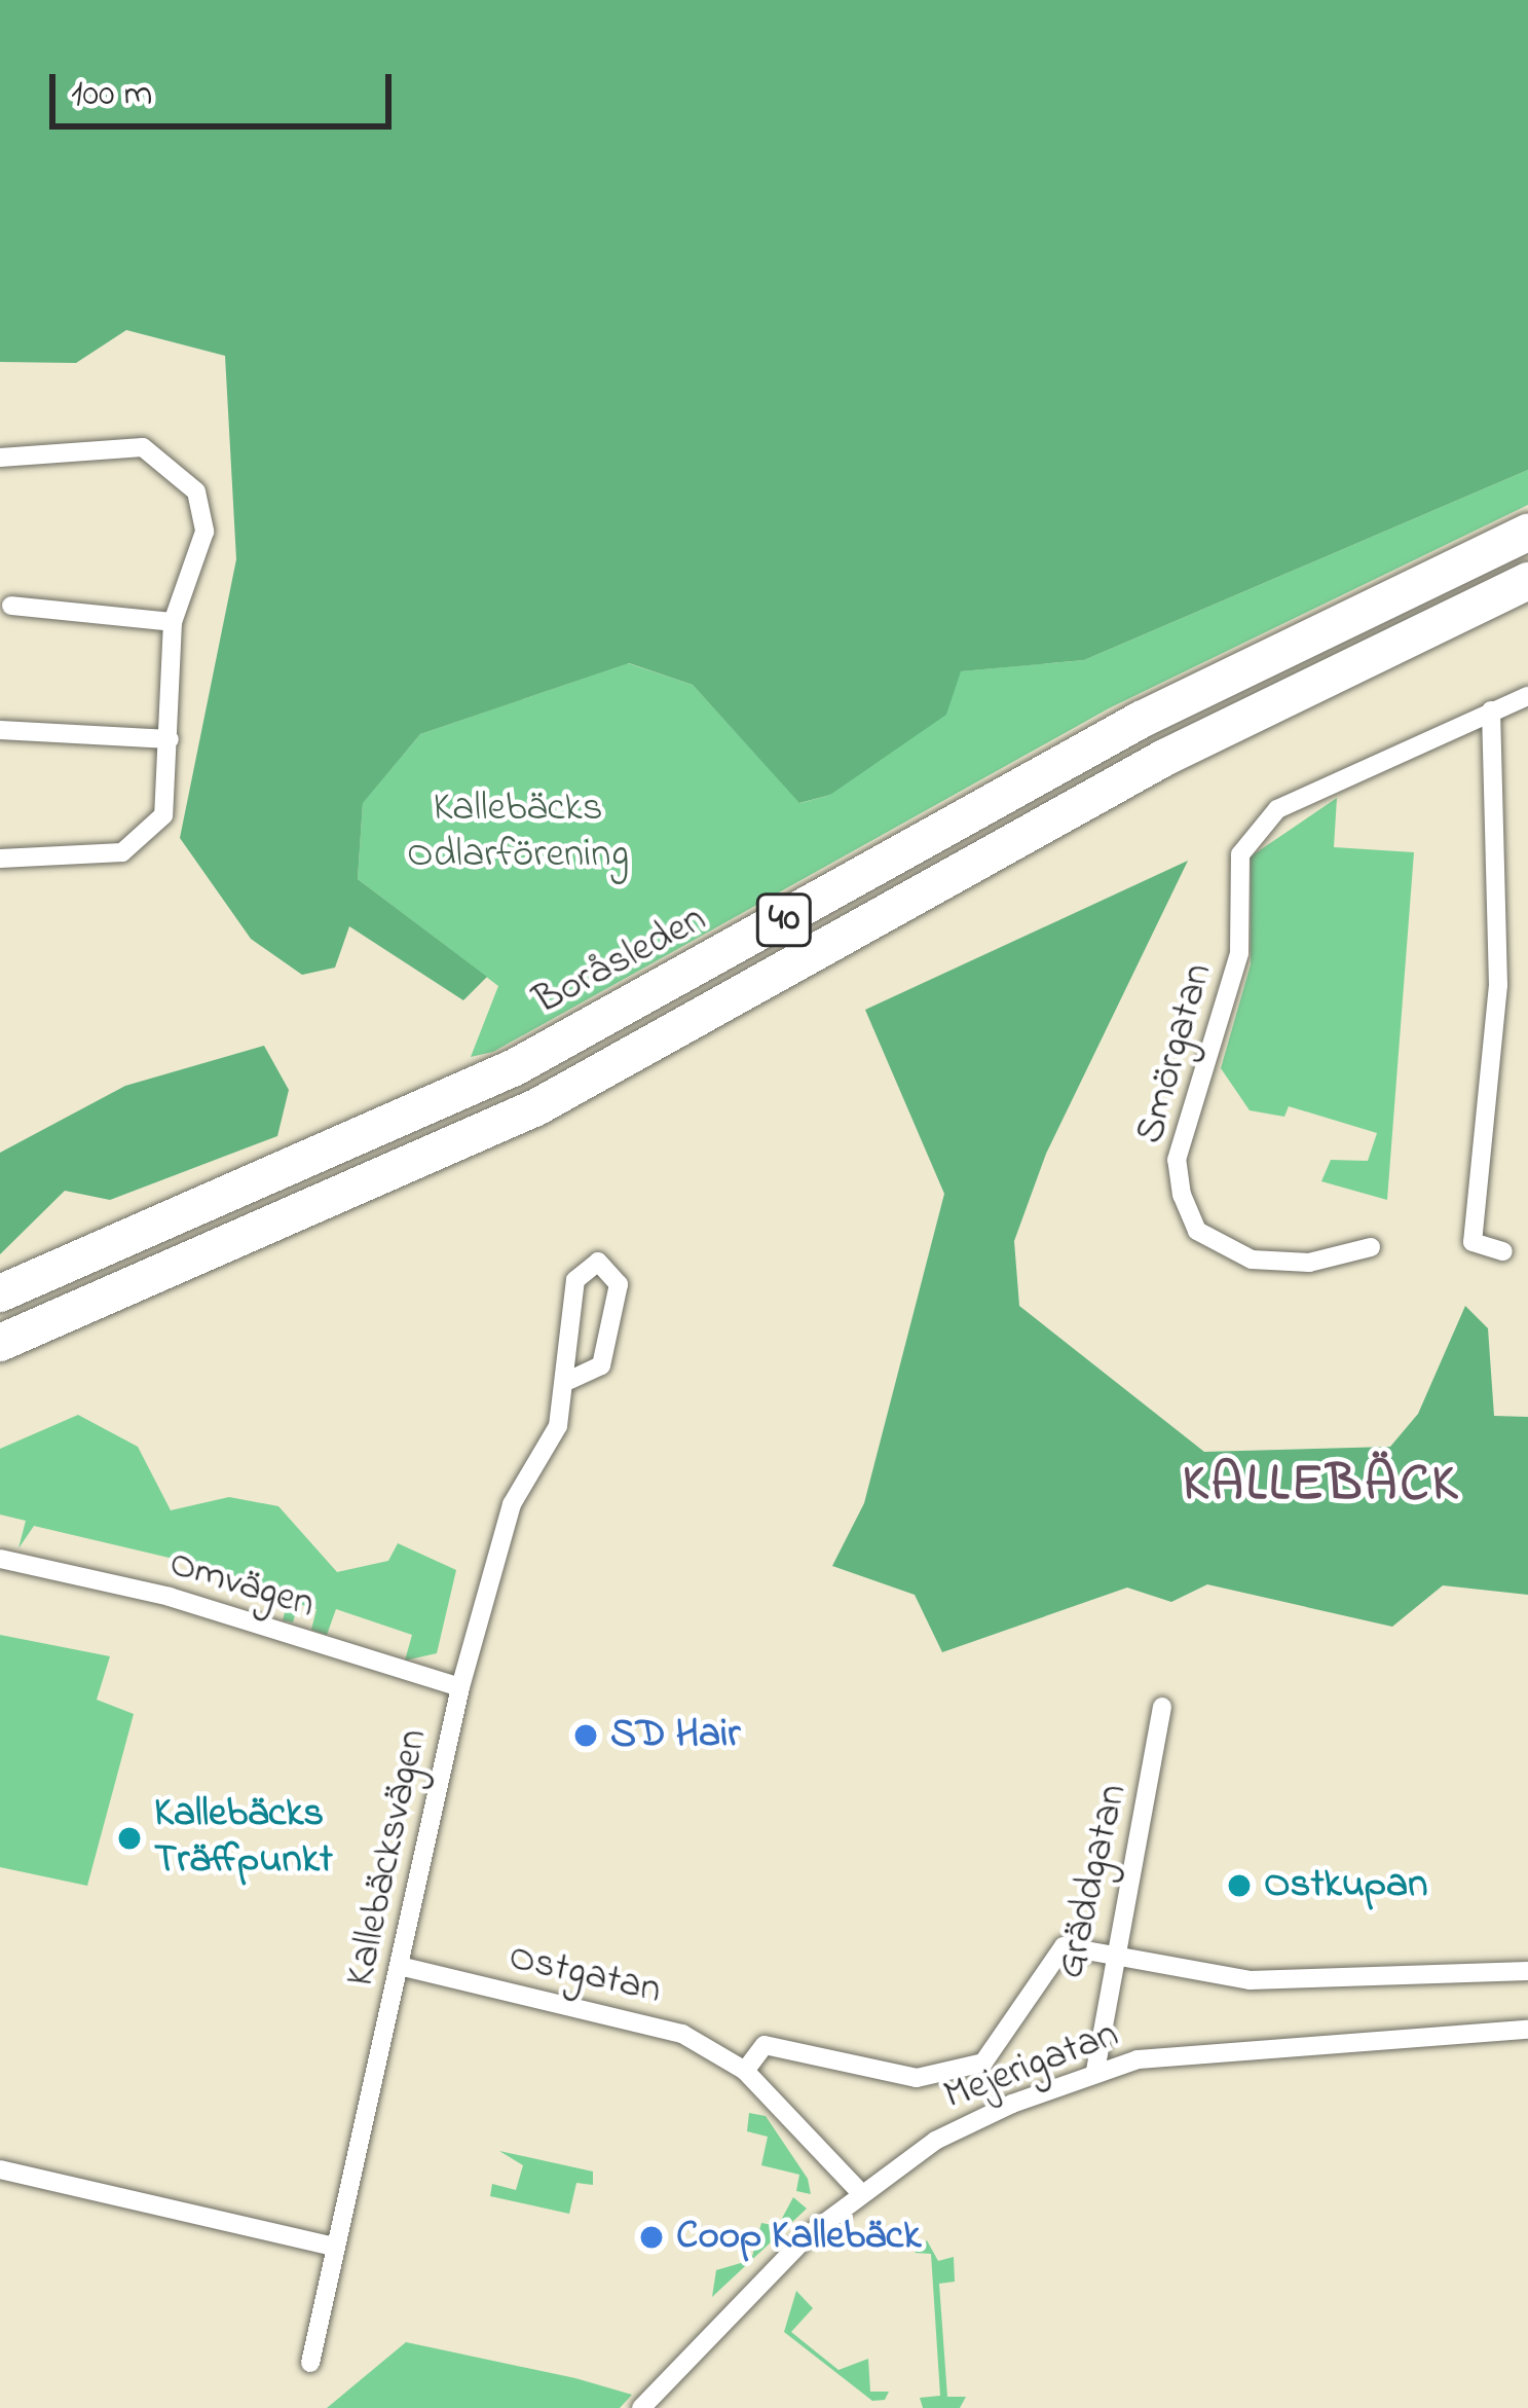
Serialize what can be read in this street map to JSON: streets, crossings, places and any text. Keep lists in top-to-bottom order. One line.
{"streets":{"highway":["40","Boråsleden"],"street":["Smörgatan","Omvägen","Kallebäcksvägen","Gräddgatan","Ostgatan","Mejerigatan"]},"crossings":[["Omvägen","Kallebäcksvägen"],["Kallebäcksvägen","Ostgatan"],["Gräddgatan","Mejerigatan"],["Ostgatan","Mejerigatan"]],"districts":["KALLEBÄCK"],"parks":["Kallebäcks Odlarförening"],"places":["SD Hair","Kallebäcks Träffpunkt","Ostkupan","Coop Kallebäck"],"scale_bar":"100 m"}
